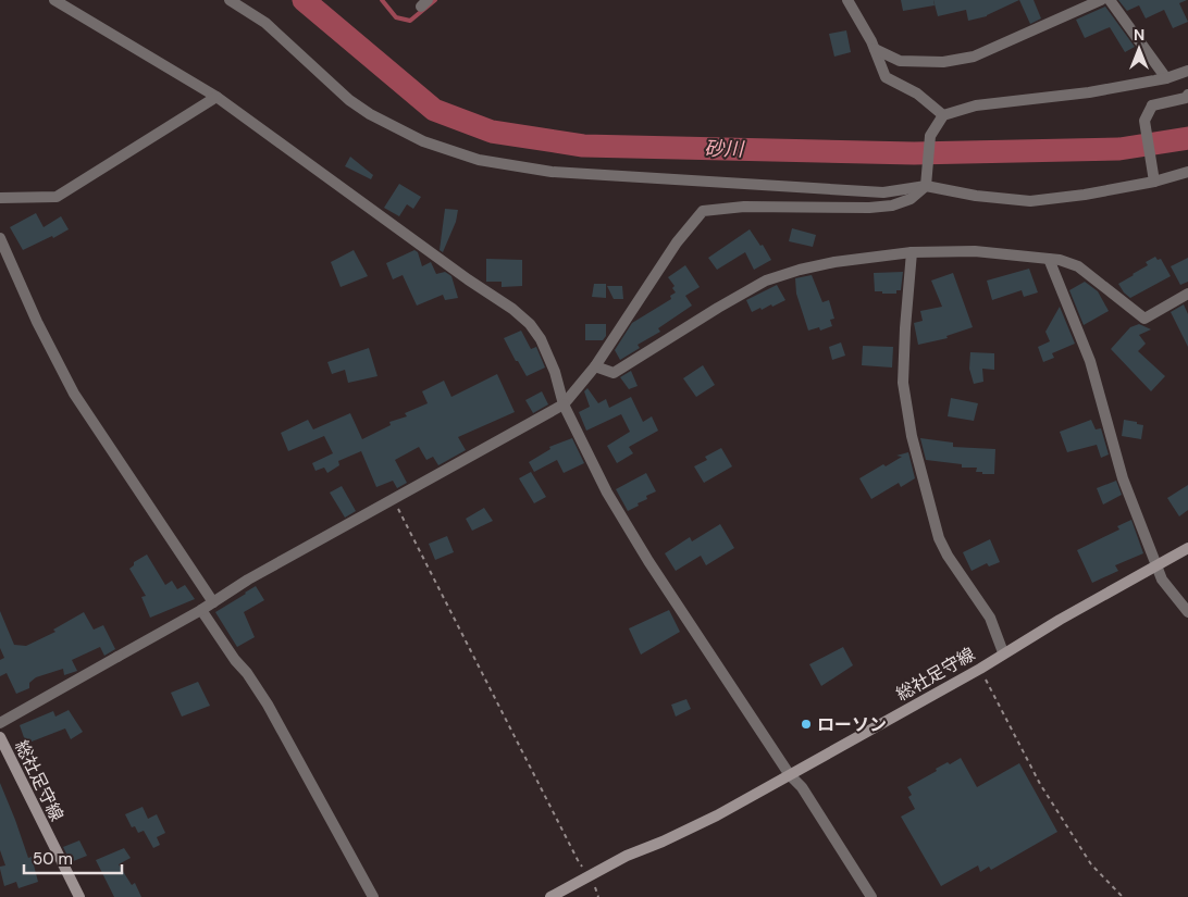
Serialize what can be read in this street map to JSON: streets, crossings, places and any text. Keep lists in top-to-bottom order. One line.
{"streets":{"main road":["総社足守線"]},"water":["砂川"],"places":["ローソン"],"scale_bar":"50 m","north":"top"}
